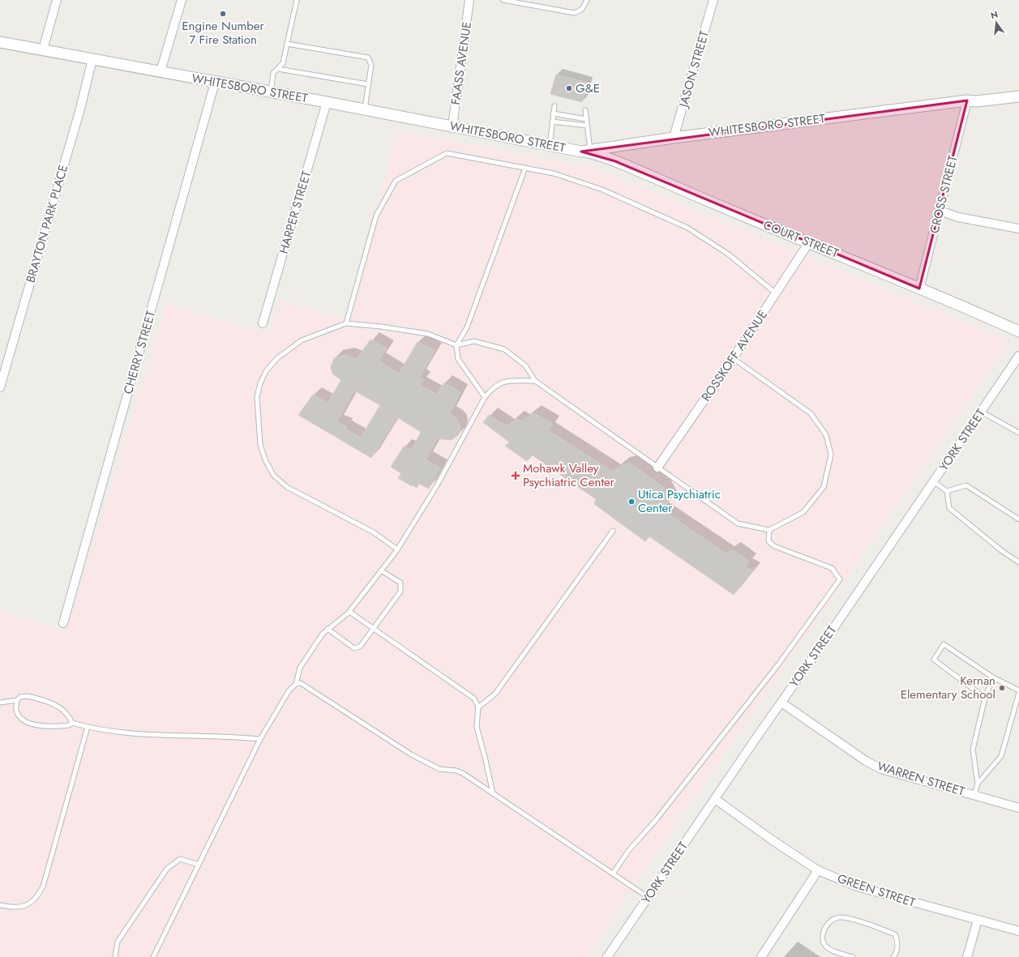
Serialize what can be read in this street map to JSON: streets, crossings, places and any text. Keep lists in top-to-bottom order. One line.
{"streets":{"street":["FAASS AVENUE","JASON STREET","WHITESBORO STREET","CROSS STREET","HARPER STREET","BRAYTON PARK PLACE","COURT STREET","CHERRY STREET","ROSSKOFF AVENUE","YORK STREET","WARREN STREET","GREEN STREET"]},"crossings":[["FAASS AVENUE","WHITESBORO STREET"],["JASON STREET","WHITESBORO STREET"],["WHITESBORO STREET","CROSS STREET"],["WHITESBORO STREET","HARPER STREET"],["WHITESBORO STREET","BRAYTON PARK PLACE"],["WHITESBORO STREET","COURT STREET"],["WHITESBORO STREET","CHERRY STREET"],["CROSS STREET","COURT STREET"],["COURT STREET","ROSSKOFF AVENUE"],["YORK STREET","WARREN STREET"],["YORK STREET","GREEN STREET"]],"places":{"other":["Engine Number 7 Fire Station","G&E","Utica Psychiatric Center","Kernan Elementary School"],"health":["Mohawk Valley Psychiatric Center"]},"north":"top"}
